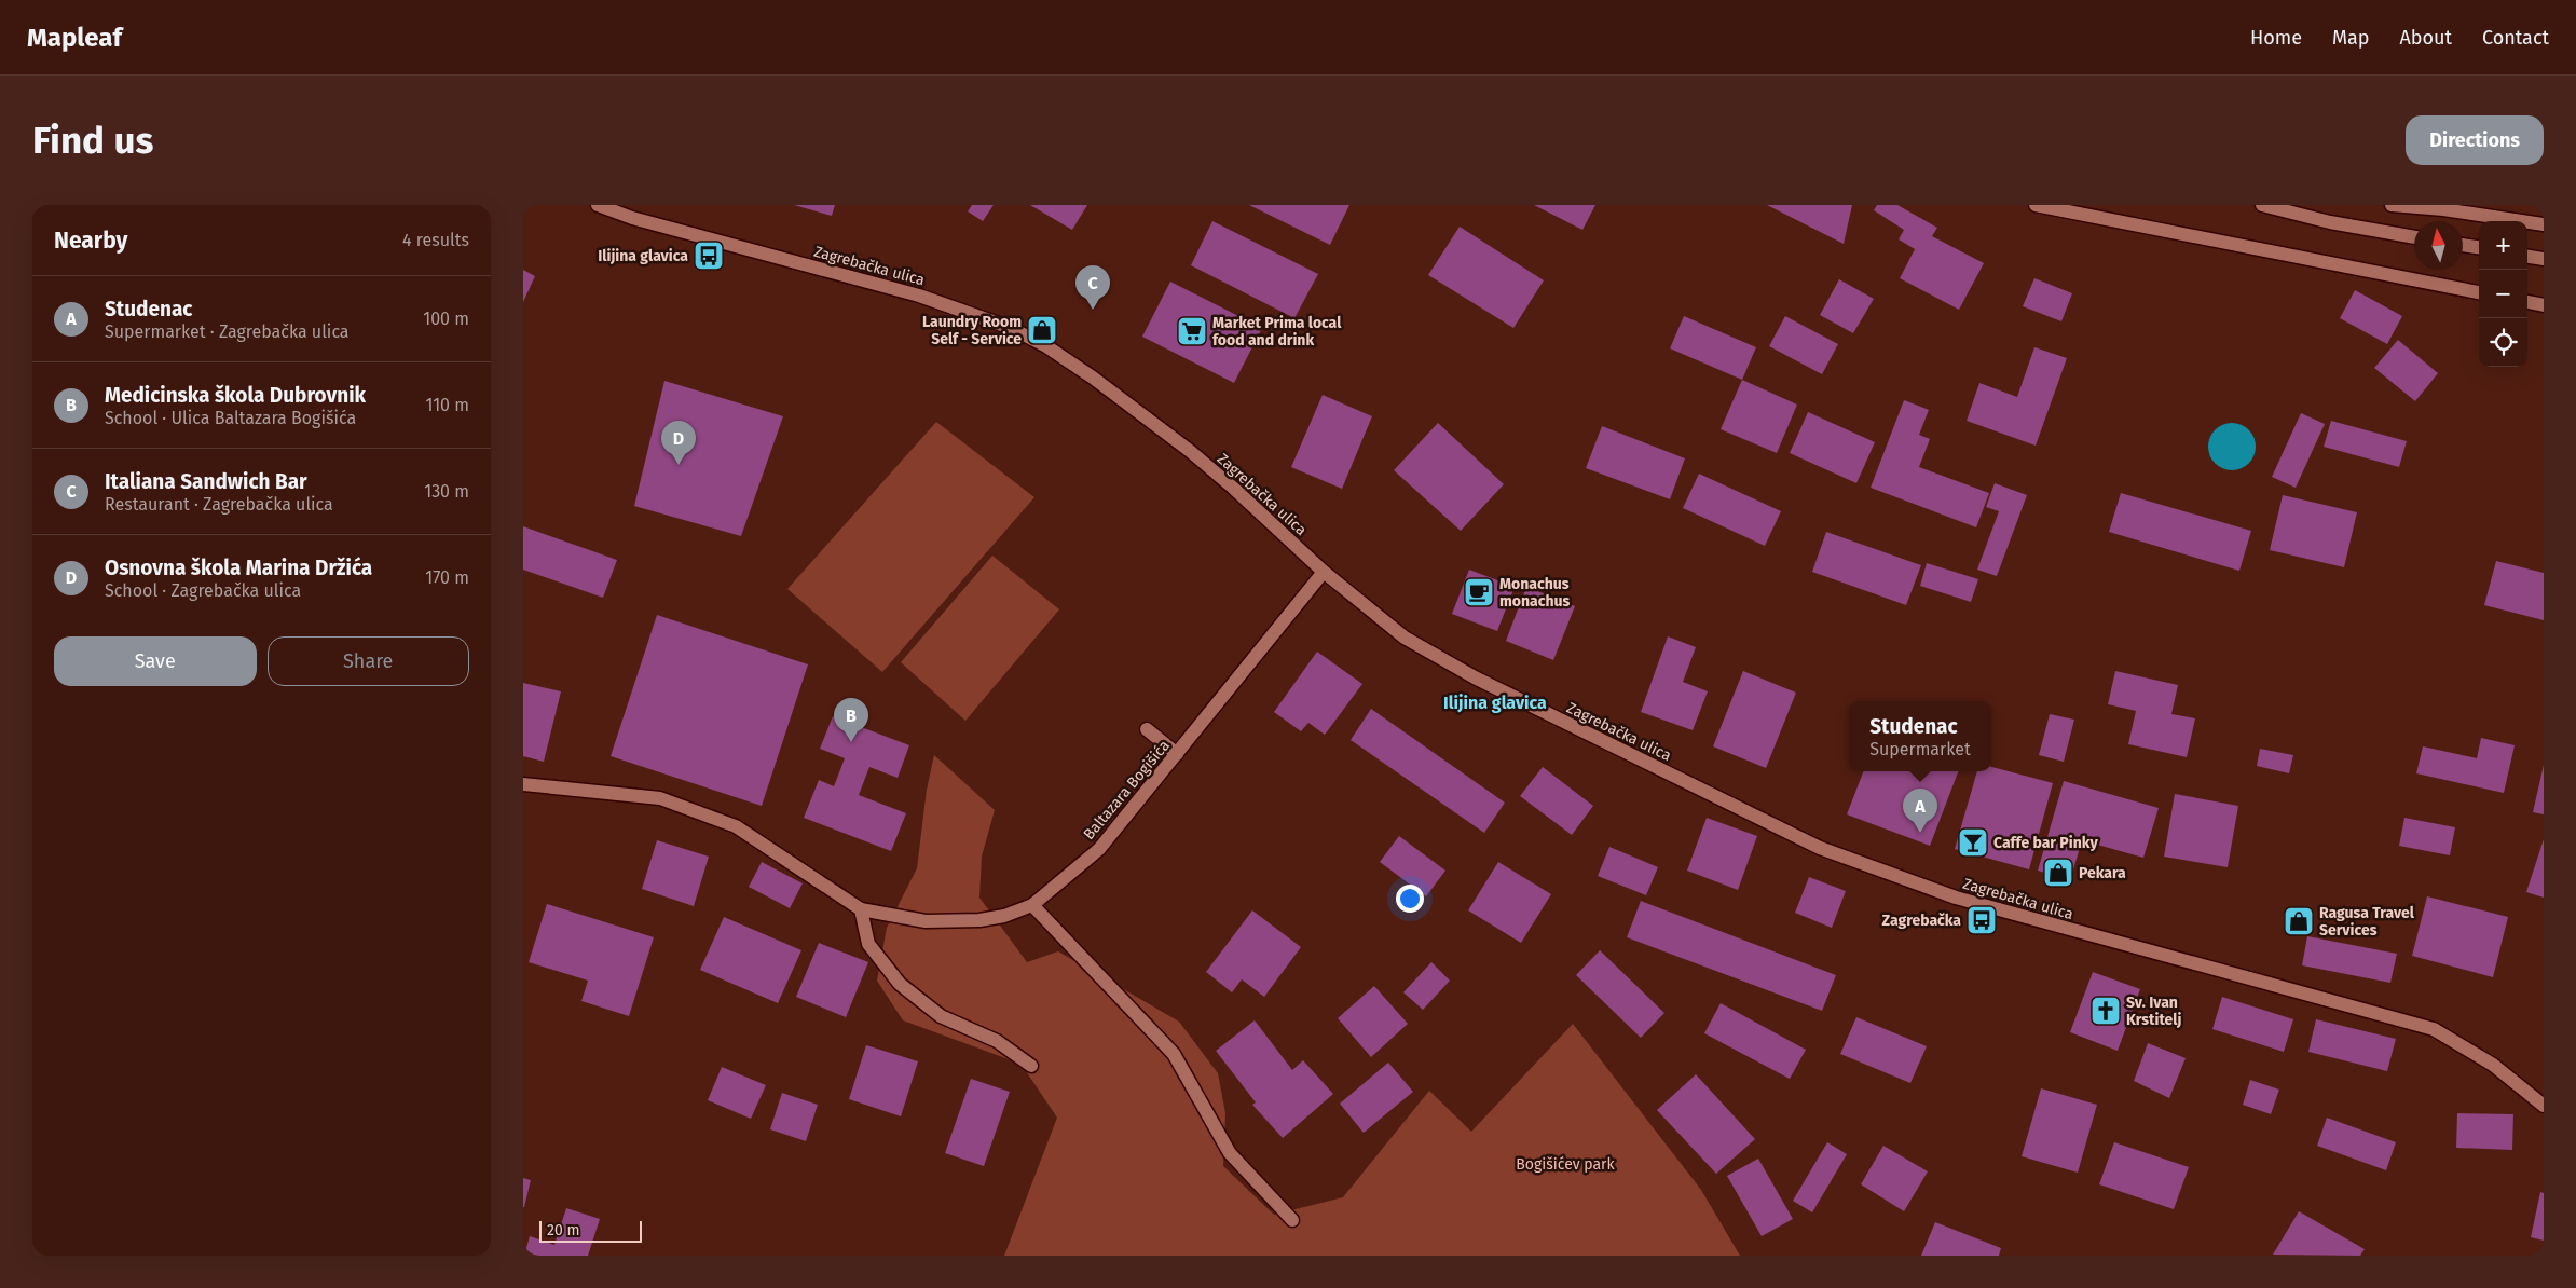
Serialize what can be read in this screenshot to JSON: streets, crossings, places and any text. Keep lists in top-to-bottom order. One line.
{"streets":{"street":["Zagrebačka ulica","Baltazara Bogišića"]},"crossings":[["Zagrebačka ulica","Baltazara Bogišića"]],"districts":["Ilijina glavica"],"parks":["Bogišićev park"],"places":{"bus stop":["Ilijina glavica","Zagrebačka"],"shop":["Laundry Room Self - Service","Pekara","Ragusa Travel Services"],"supermarket":["Market Prima local food and drink"],"cafe":["Monachus monachus"],"bar":["Caffe bar Pinky"],"church":["Sv. Ivan Krstitelj"]},"scale_bar":"20 m","north":"top","page":{"header":"Mapleaf","nav":["Home","Map","About","Contact"],"buttons":["Directions",["Save","Share"]],"title":"Find us","heading":["Nearby","4 results"],"map_buttons":["+","−"],"pins":["C","D","B","A"],"list":[{"mark":"A","name":"Studenac","note":"Supermarket · Zagrebačka ulica","value":"100 m"},{"mark":"B","name":"Medicinska škola Dubrovnik","note":"School · Ulica Baltazara Bogišića","value":"110 m"},{"mark":"C","name":"Italiana Sandwich Bar","note":"Restaurant · Zagrebačka ulica","value":"130 m"},{"mark":"D","name":"Osnovna škola Marina Držića","note":"School · Zagrebačka ulica","value":"170 m"}],"popup":["Studenac","Supermarket"],"scale":"20 m"}}
